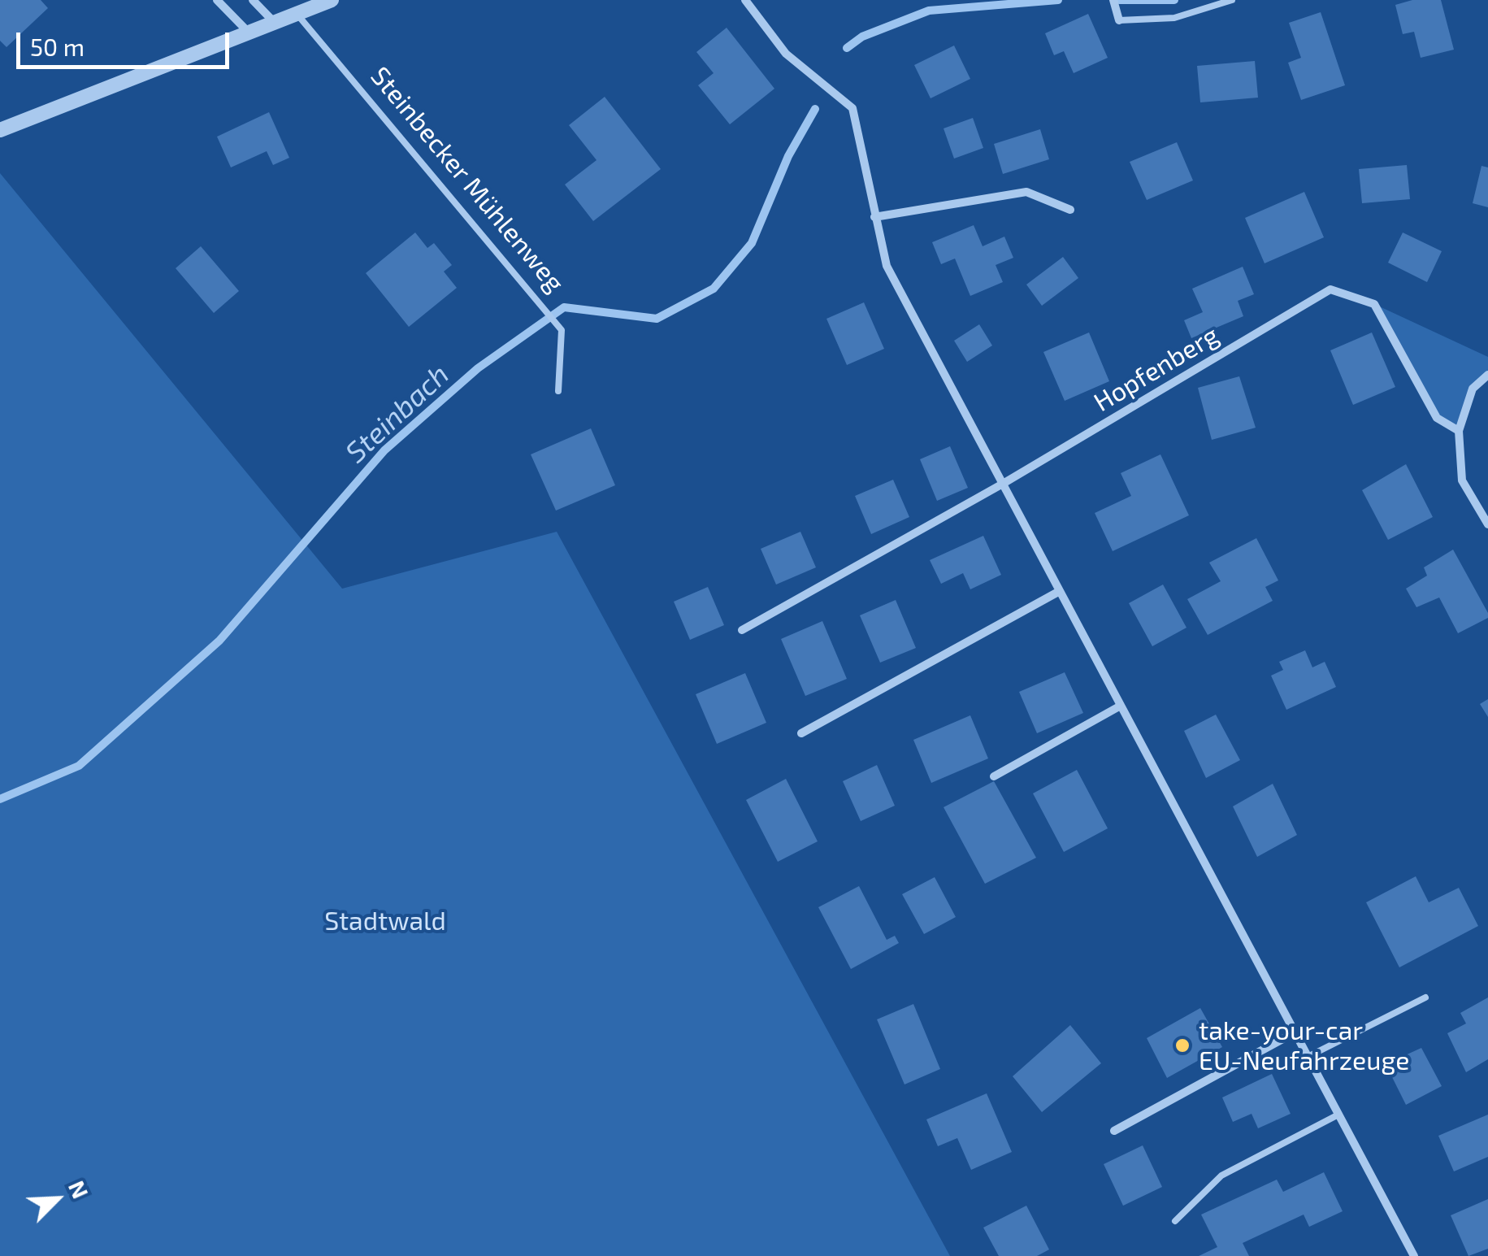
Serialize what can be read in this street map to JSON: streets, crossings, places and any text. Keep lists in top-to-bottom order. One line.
{"streets":{"street":["Hopfenberg"],"lane":["Steinbecker Mühlenweg"]},"water":["Steinbach"],"parks":["Stadtwald"],"places":["take-your-car EU-Neufahrzeuge"],"scale_bar":"50 m","north":"top right"}
